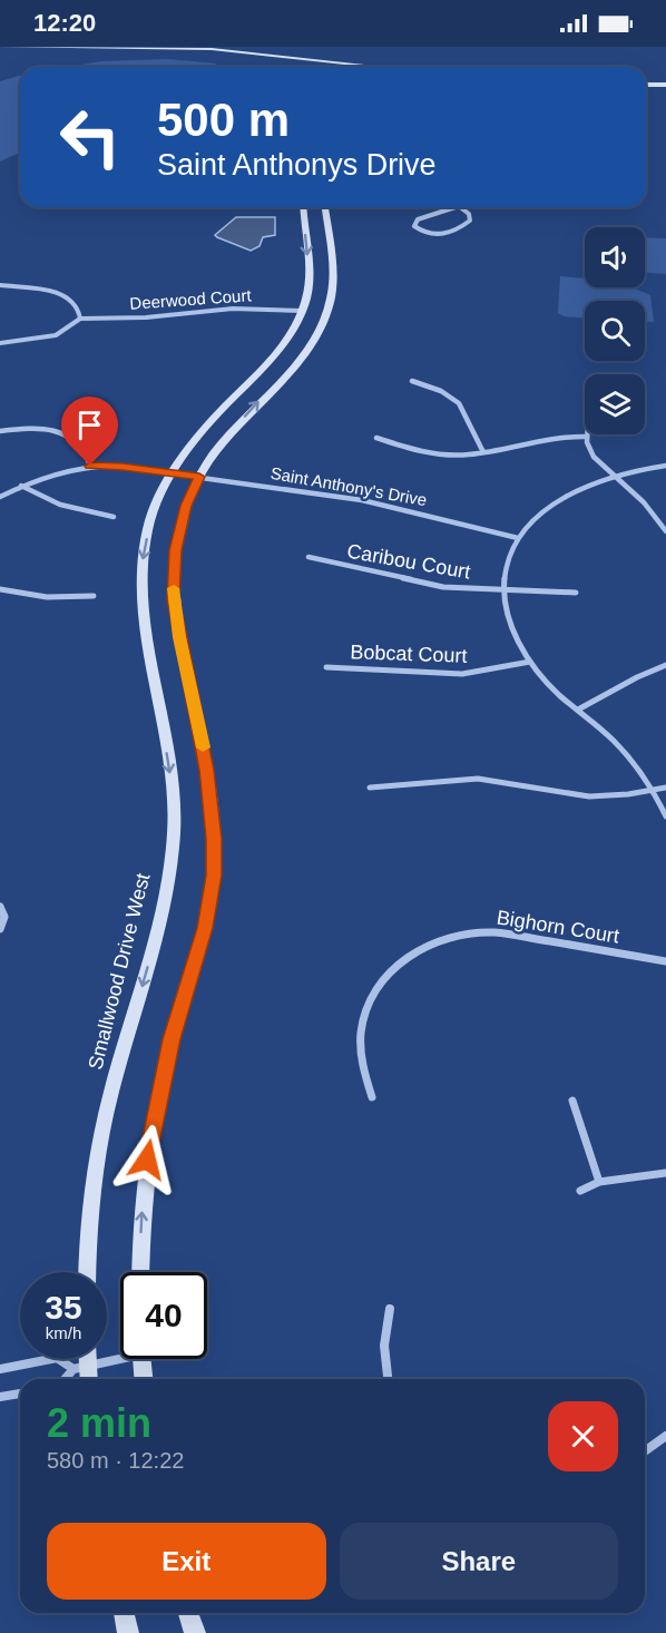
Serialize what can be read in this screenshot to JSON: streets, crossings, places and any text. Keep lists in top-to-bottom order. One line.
{"streets":{"street":["Deerwood Court","Saint Anthony's Drive","Caribou Court","Bobcat Court","Bighorn Court","Smallwood Drive West"]},"crossings":[["Deerwood Court","Smallwood Drive West"],["Saint Anthony's Drive","Smallwood Drive West"]],"page":{"status":"12:20","turn":["500 m","Saint Anthonys Drive"],"speed":"35 km/h","limit":"40","heading":["2 min","580 m · 12:22"],"buttons":["Exit","Share"]}}
